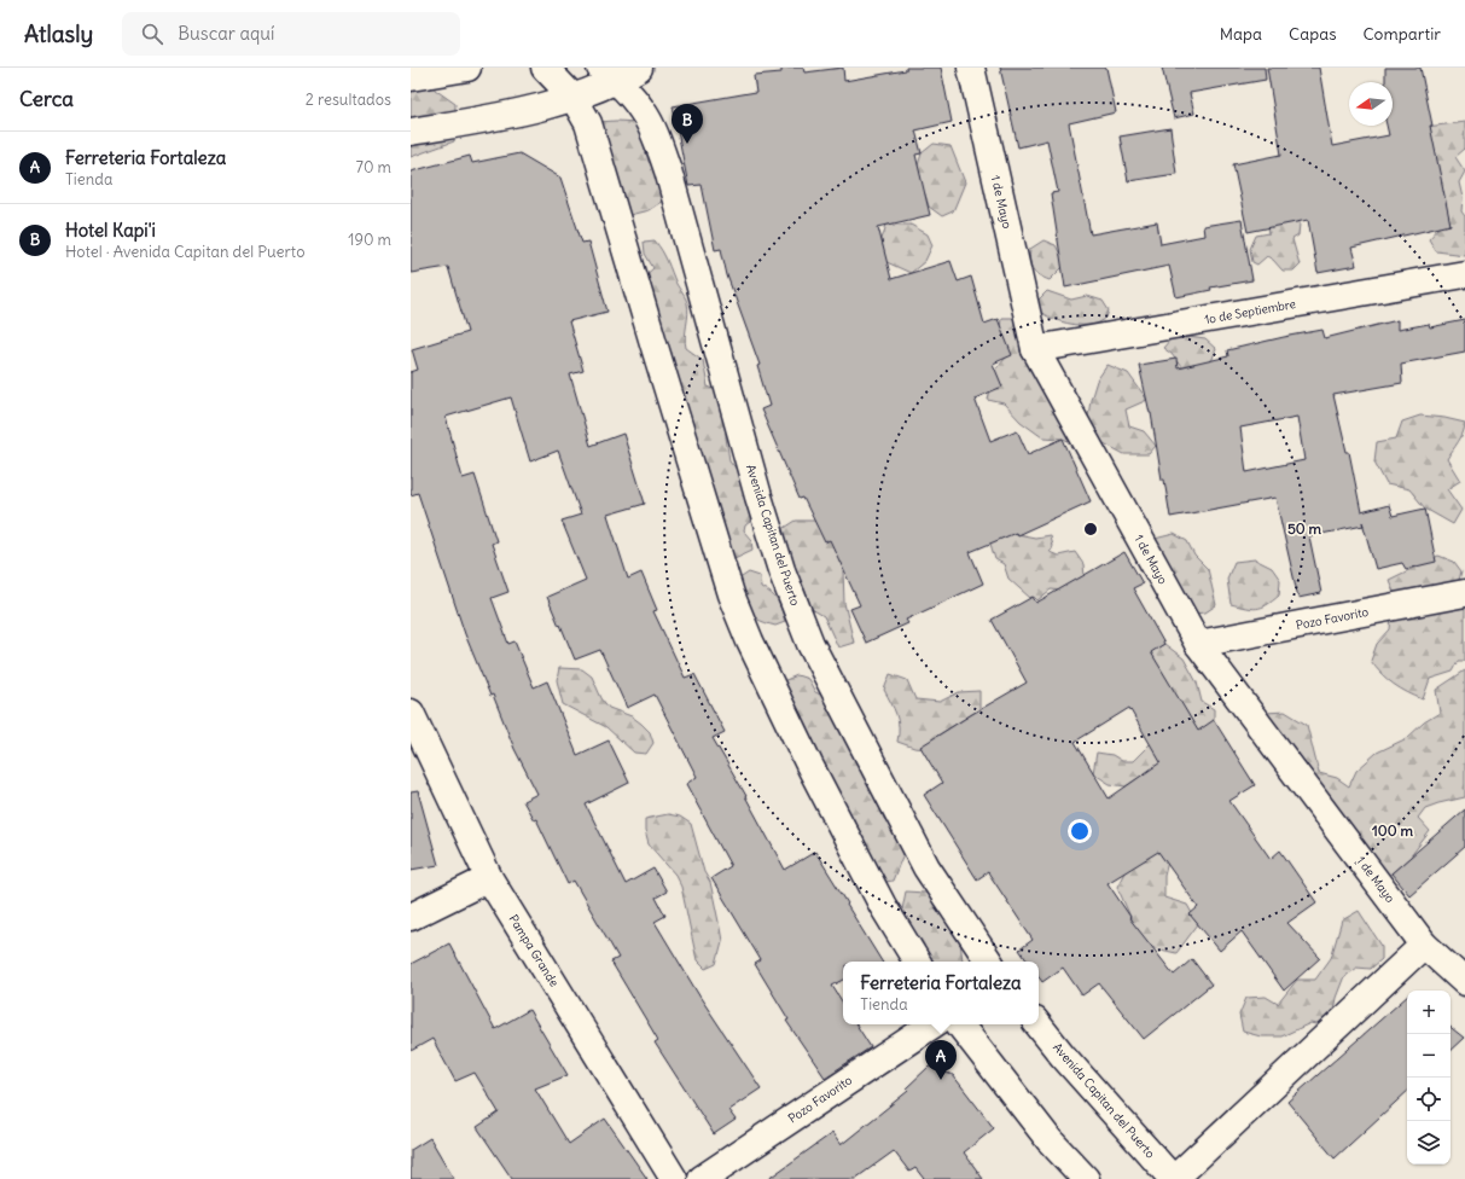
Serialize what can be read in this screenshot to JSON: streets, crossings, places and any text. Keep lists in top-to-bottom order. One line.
{"streets":{"street":["1 de Mayo","1o de Septiembre","Avenida Capitan del Puerto","Pozo Favorito","Pampa Grande"]},"crossings":[["1 de Mayo","1o de Septiembre"],["1 de Mayo","Pozo Favorito"]],"north":"left","page":{"header":"Atlasly","search":"Buscar aquí","nav":["Mapa","Capas","Compartir"],"heading":["Cerca","2 resultados"],"pins":["B","A"],"list":[{"mark":"A","name":"Ferreteria Fortaleza","note":"Tienda","value":"70 m"},{"mark":"B","name":"Hotel Kapi'i","note":"Hotel · Avenida Capitan del Puerto","value":"190 m"}],"popup":["Ferreteria Fortaleza","Tienda"],"map_buttons":["+","−"]},"rings":["50 m","100 m"]}
